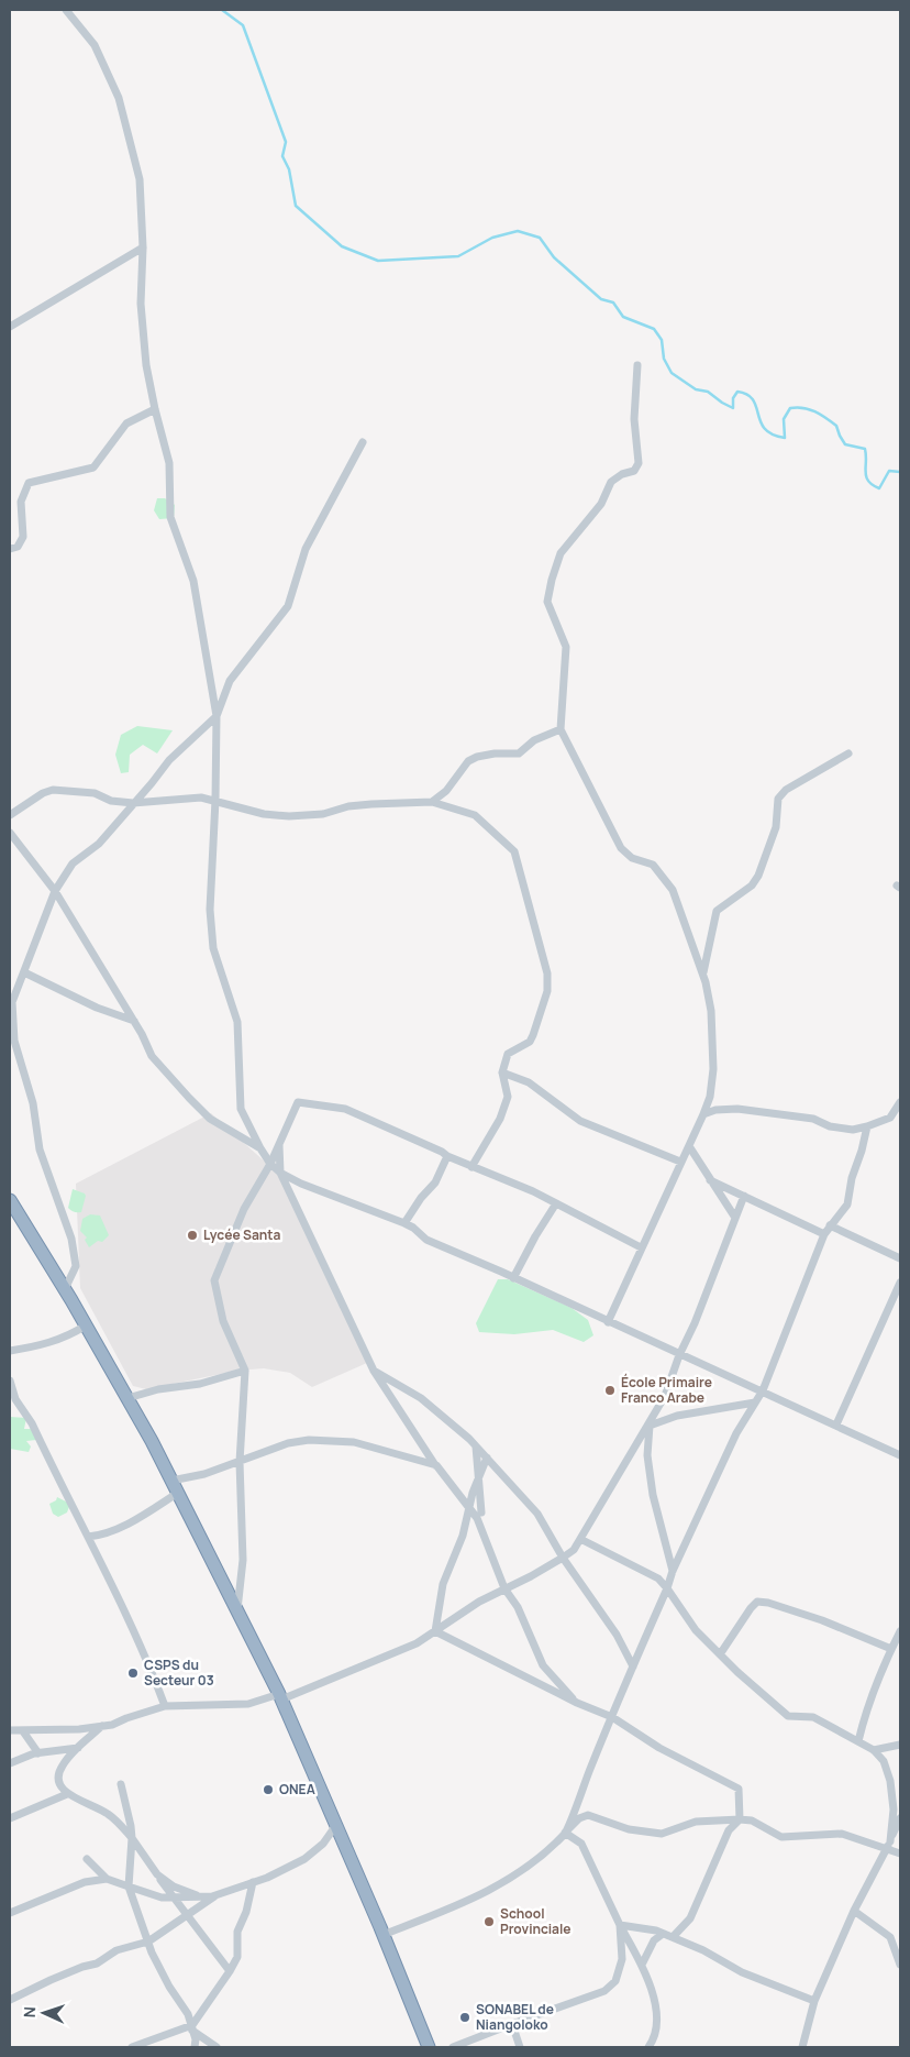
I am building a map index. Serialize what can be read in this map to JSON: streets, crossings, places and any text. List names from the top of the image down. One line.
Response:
{"places":["Lycée Santa","École Primaire Franco Arabe","CSPS du Secteur 03","ONEA","School Provinciale","SONABEL de Niangoloko"],"north":"left"}
